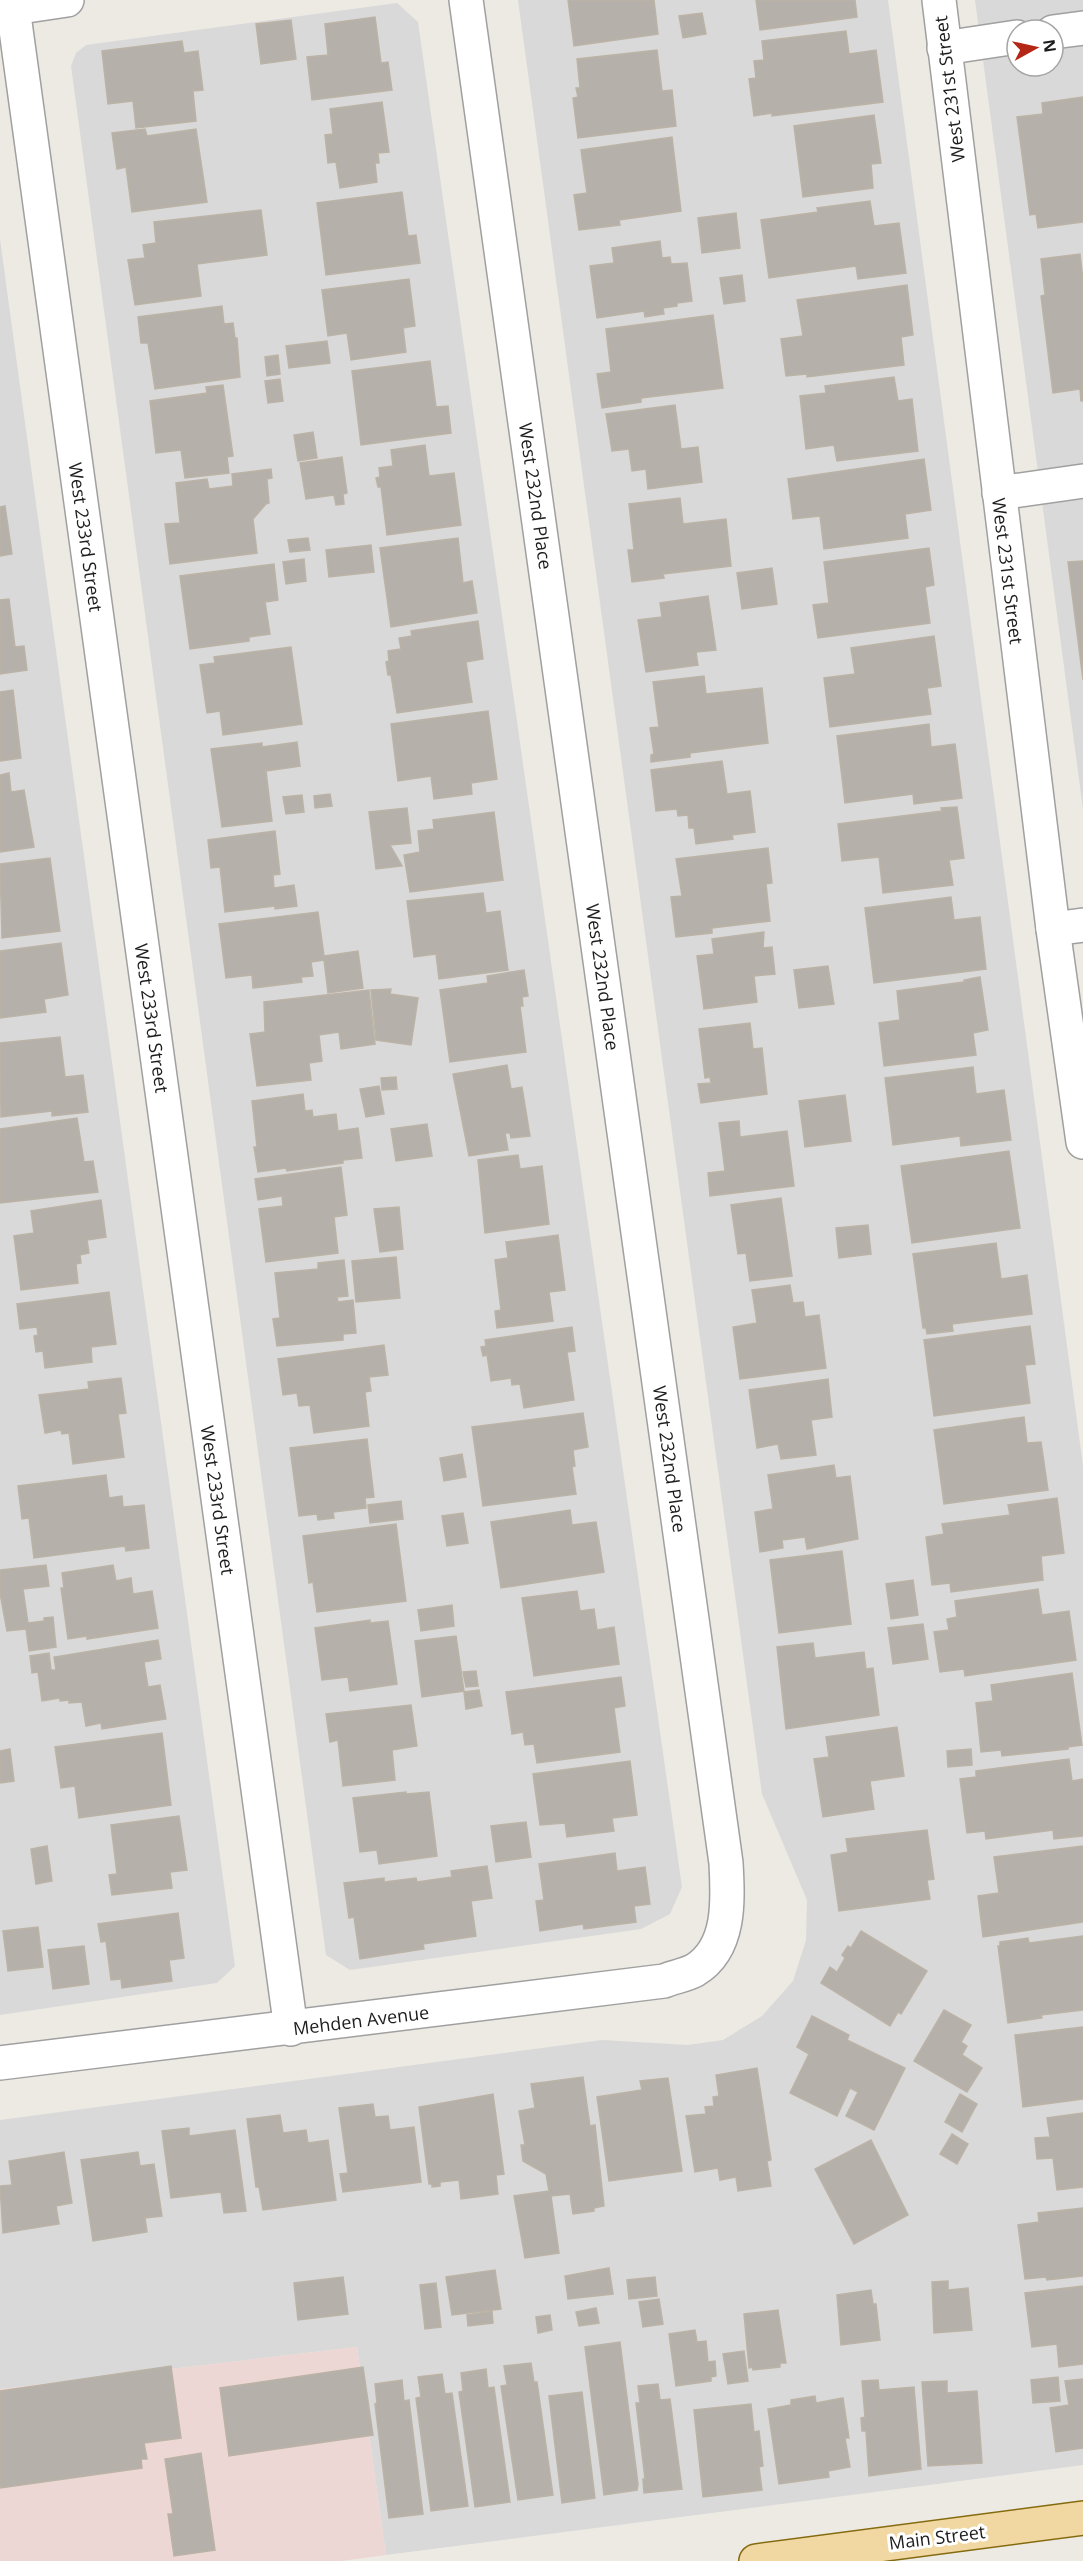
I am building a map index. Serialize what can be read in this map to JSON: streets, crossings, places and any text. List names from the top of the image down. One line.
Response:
{"streets":{"main road":["Main Street"],"street":["West 231st Street","West 232nd Place","West 233rd Street","Mehden Avenue"]},"crossings":[["West 232nd Place","Mehden Avenue"],["West 233rd Street","Mehden Avenue"]],"north":"right"}
